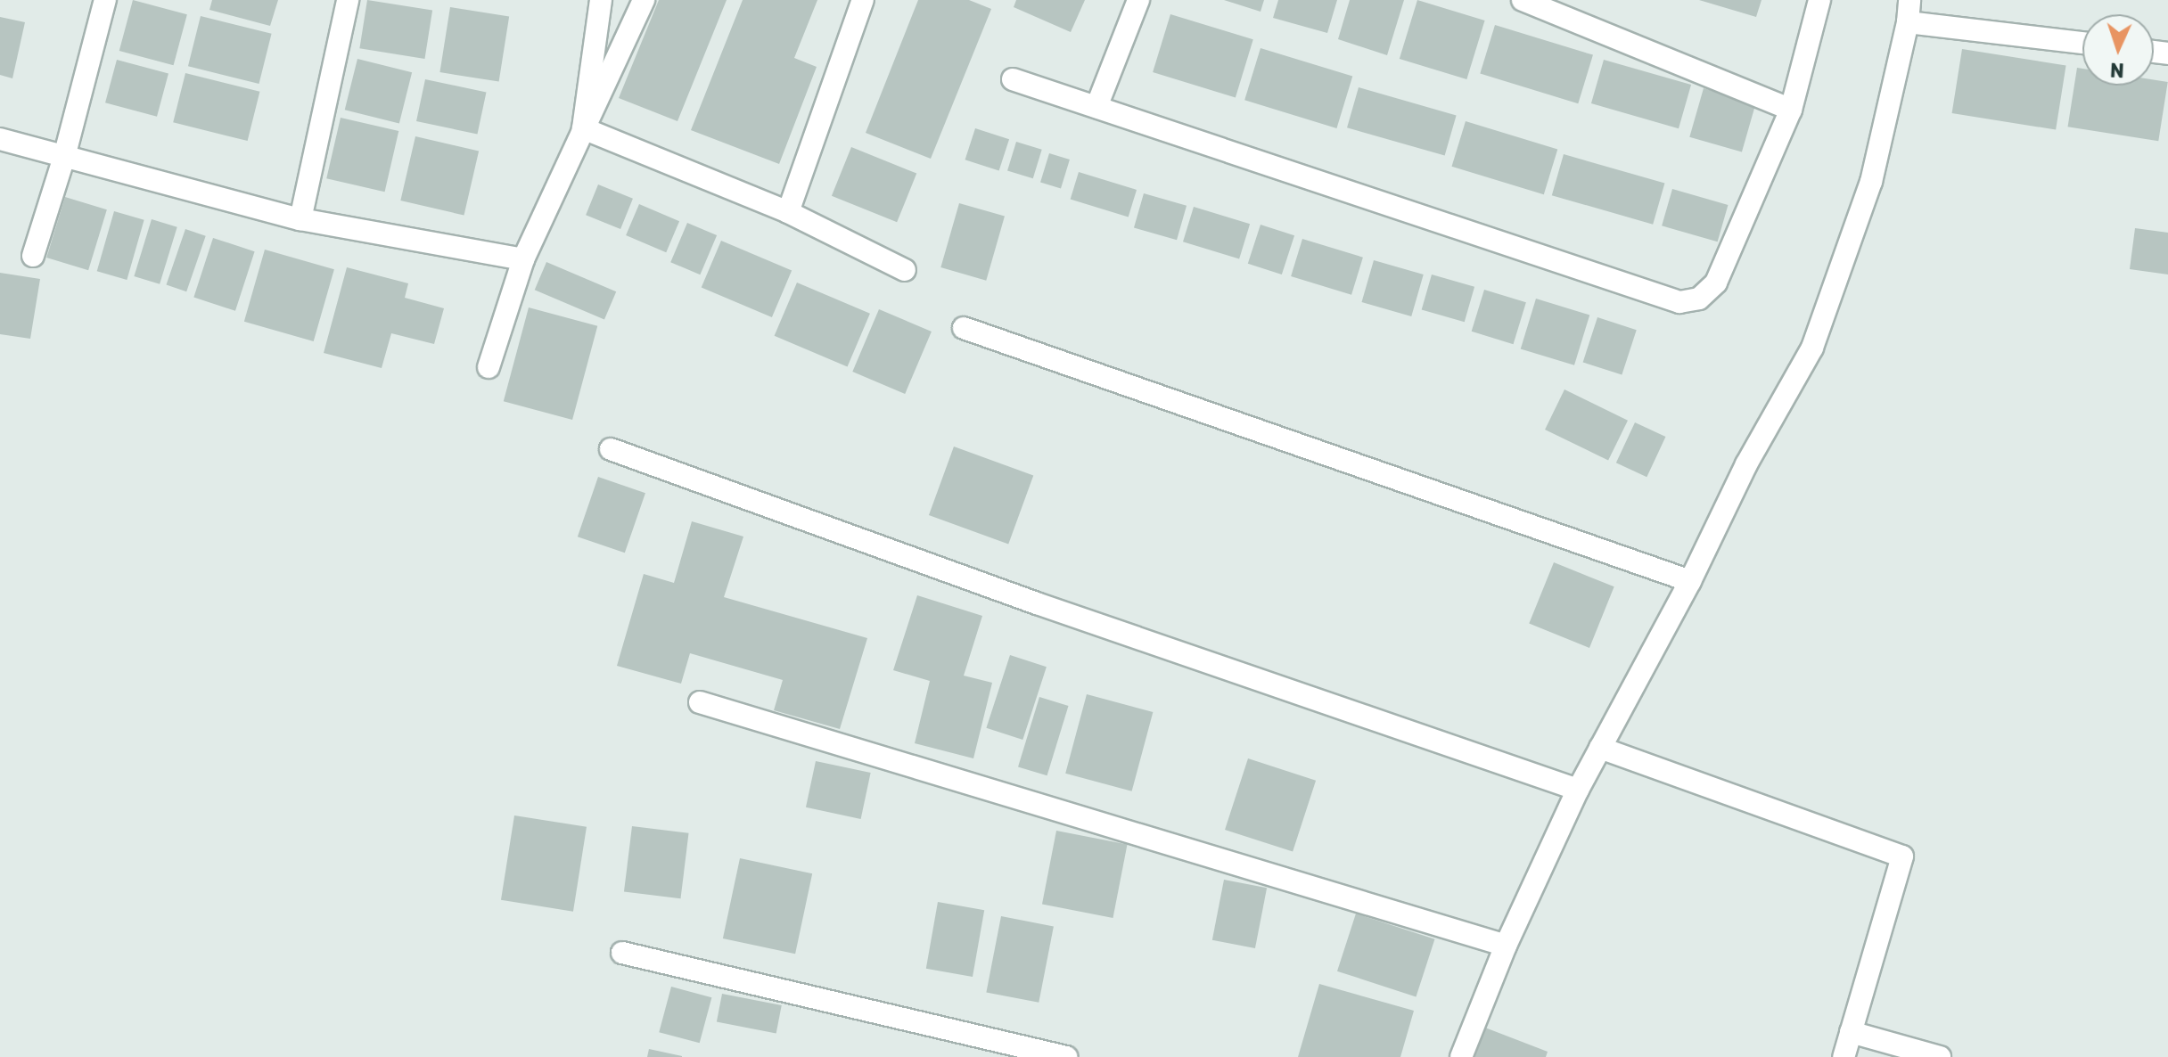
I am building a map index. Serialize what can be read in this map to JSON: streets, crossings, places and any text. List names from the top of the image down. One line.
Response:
{"north":"bottom"}
